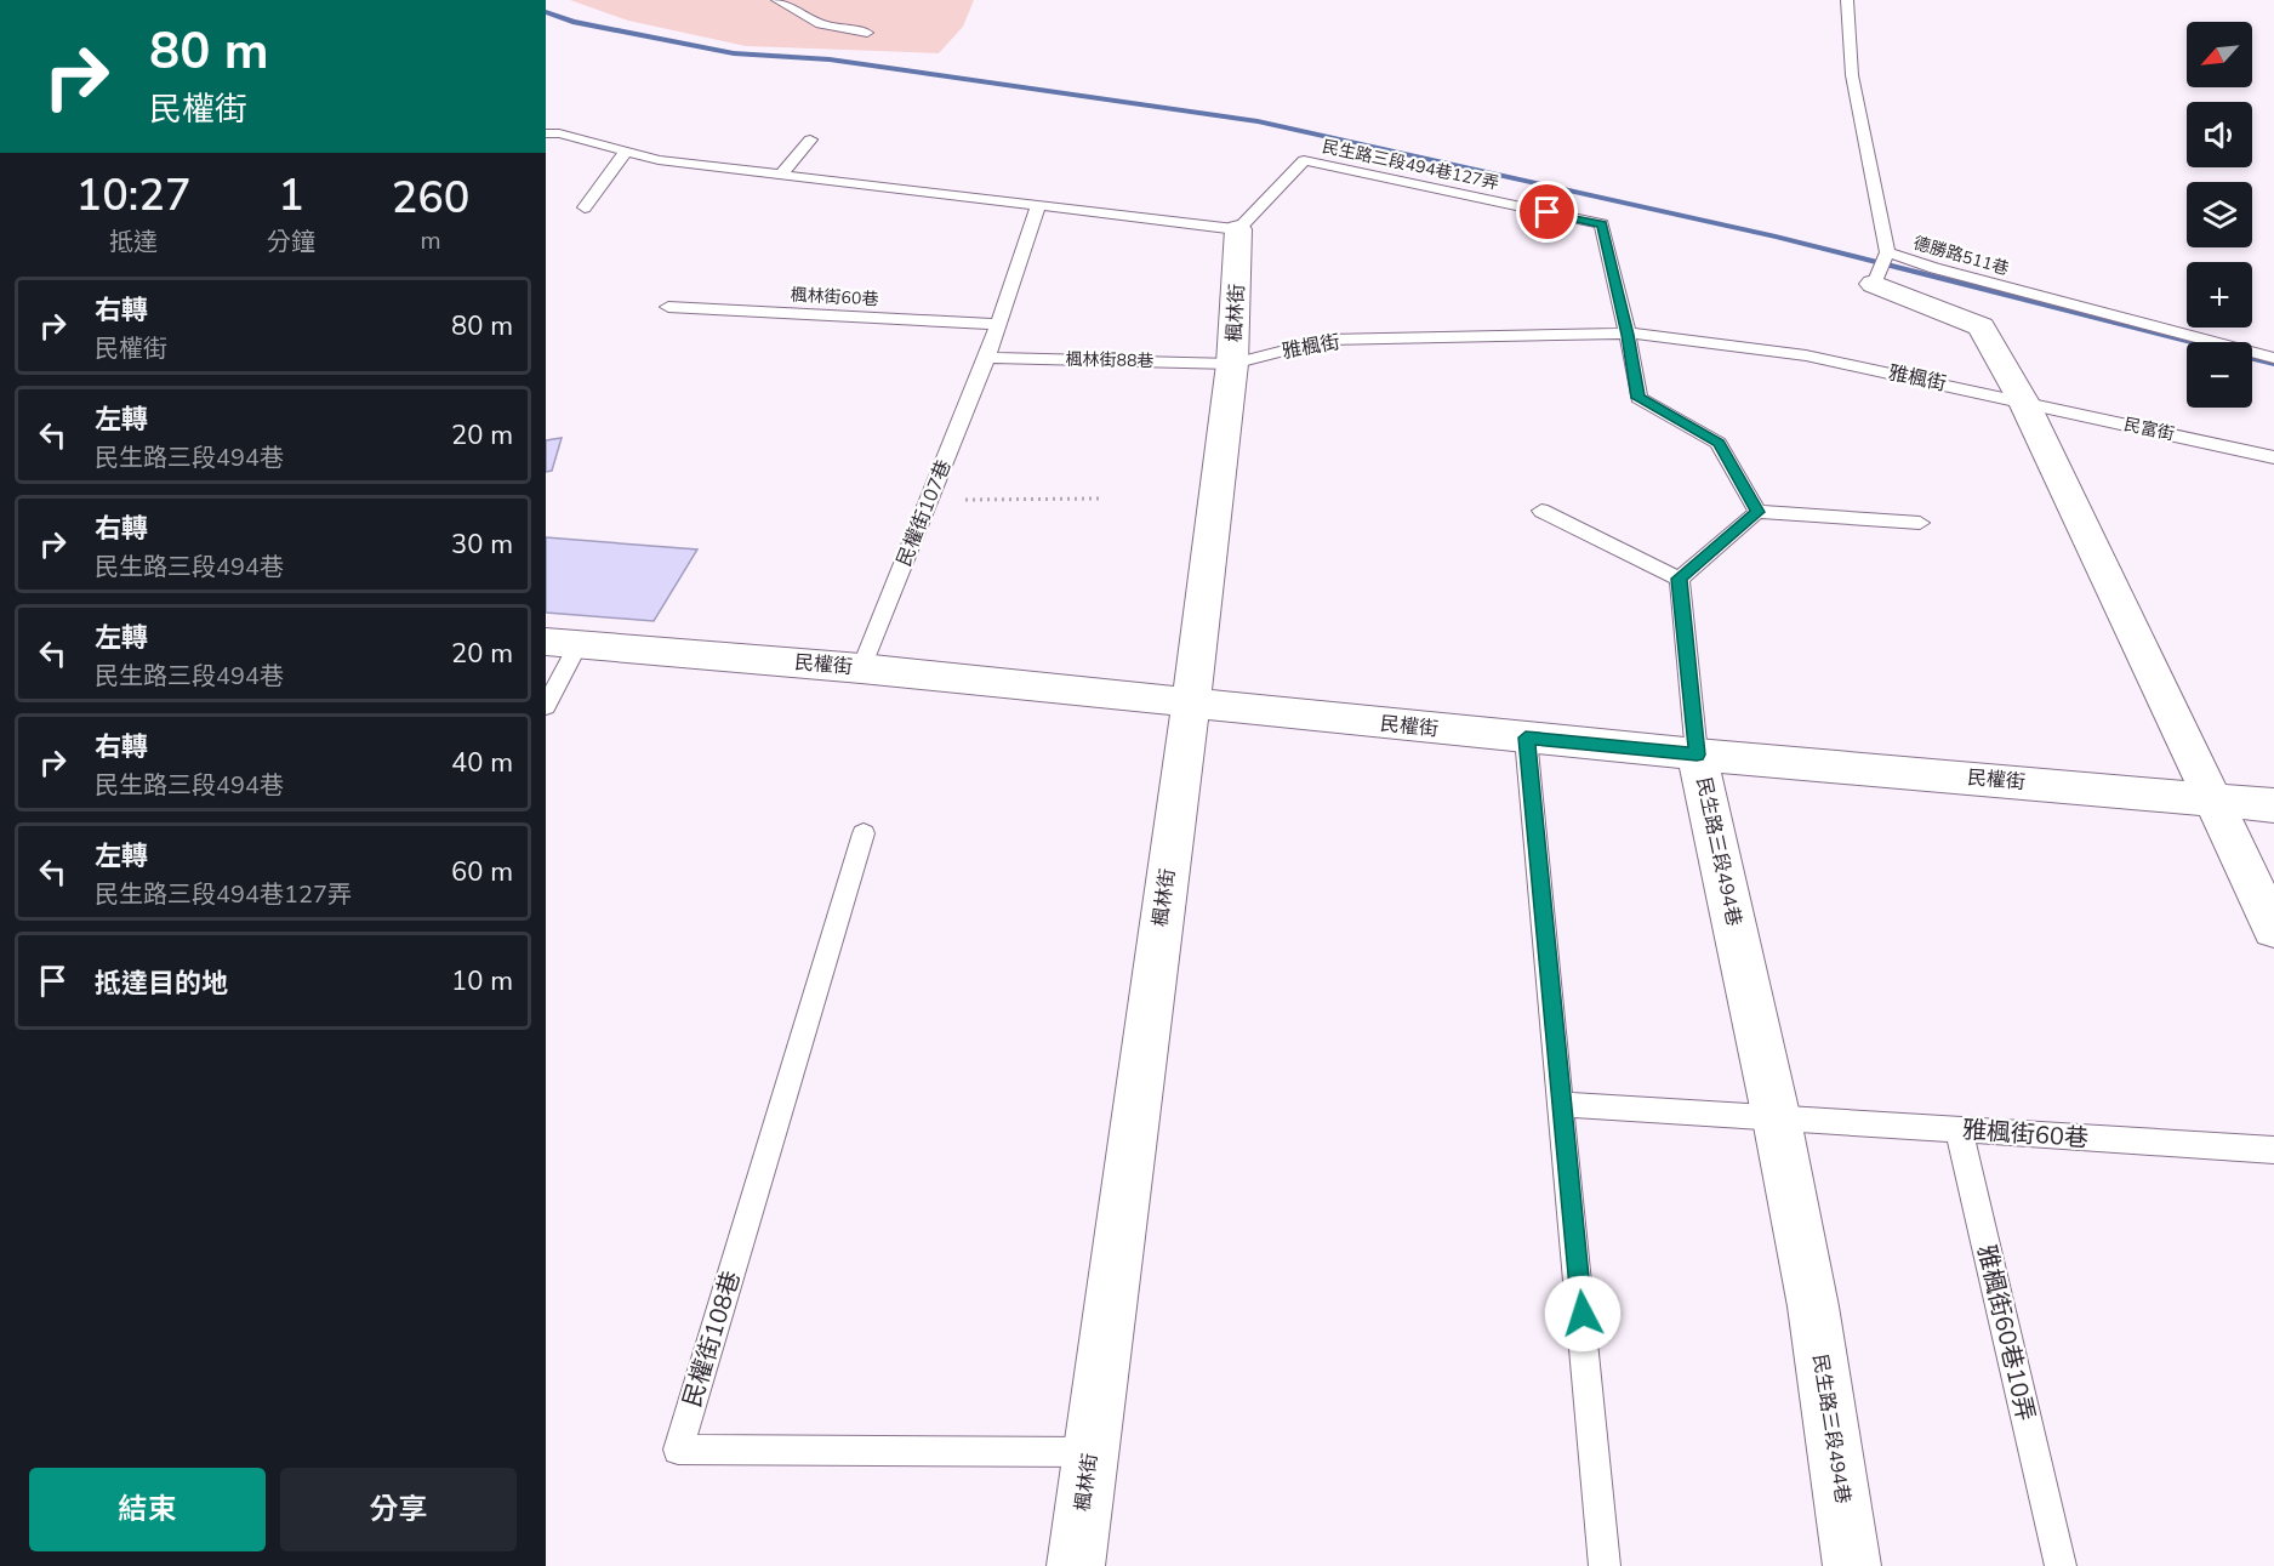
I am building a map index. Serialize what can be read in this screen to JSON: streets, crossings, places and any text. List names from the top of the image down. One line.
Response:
{"streets":{"street":["楓林街","民權街","民生路三段494巷"],"lane":["民生路三段494巷127弄","德勝路511巷","楓林街60巷","雅楓街","楓林街88巷","民富街","民權街107巷","雅楓街60巷","雅楓街60巷10弄","民權街108巷"]},"crossings":[["民生路三段494巷127弄","楓林街"],["民生路三段494巷127弄","雅楓街"],["楓林街","雅楓街"],["楓林街","楓林街88巷"],["楓林街","民權街"],["楓林街","民權街108巷"],["雅楓街","楓林街88巷"],["雅楓街","民富街"],["楓林街88巷","民權街107巷"],["民權街107巷","民權街"],["民權街","民生路三段494巷"],["民生路三段494巷","雅楓街60巷"],["雅楓街60巷","雅楓街60巷10弄"]],"north":"bottom left","page":{"turn":["80 m","民權街"],"map_buttons":["+","−"],"eta":["10:27","抵達","1","分鐘","260","m"],"list":[{"name":"右轉","note":"民權街","value":"80 m"},{"name":"左轉","note":"民生路三段494巷","value":"20 m"},{"name":"右轉","note":"民生路三段494巷","value":"30 m"},{"name":"左轉","note":"民生路三段494巷","value":"20 m"},{"name":"右轉","note":"民生路三段494巷","value":"40 m"},{"name":"左轉","note":"民生路三段494巷127弄","value":"60 m"},{"name":"抵達目的地","value":"10 m"}],"buttons":["結束","分享"]}}
